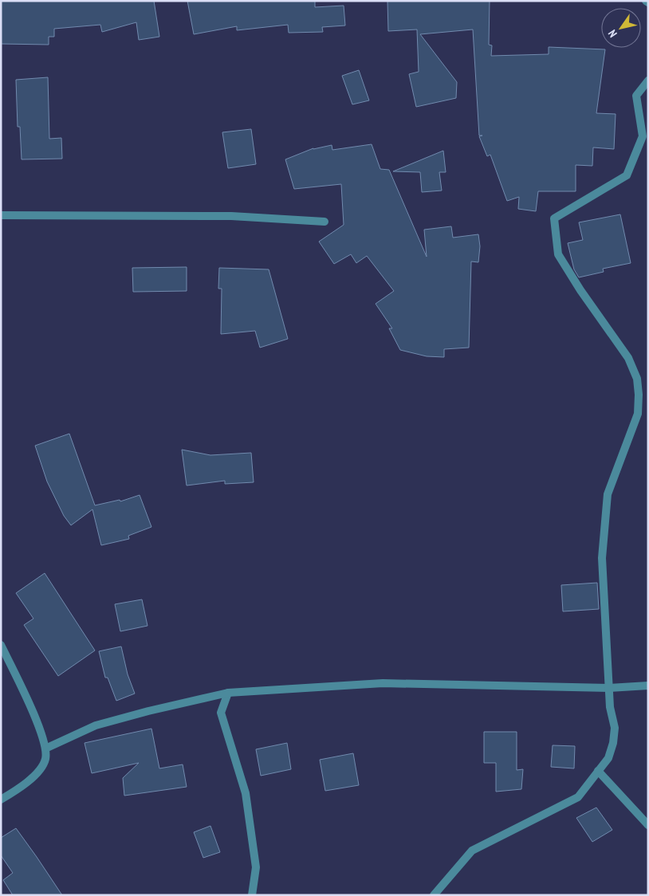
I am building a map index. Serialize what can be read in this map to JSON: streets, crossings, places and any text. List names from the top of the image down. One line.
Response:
{"north":"bottom left"}
